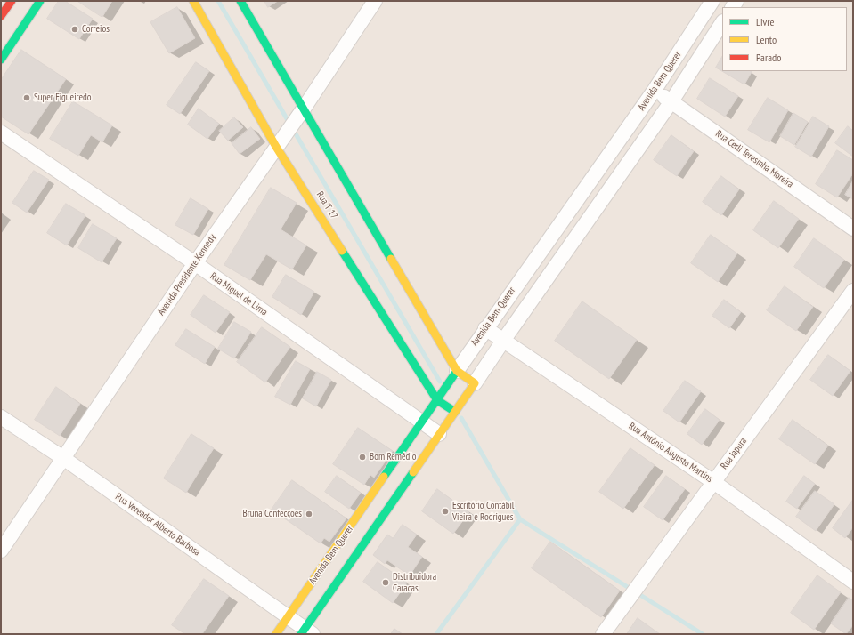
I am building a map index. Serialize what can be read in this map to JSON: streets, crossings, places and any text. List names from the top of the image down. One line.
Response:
{"streets":{"street":["Avenida Bem Querer","Rua Cerli Teresinha Moreira","Rua T 17","Avenida Presidente Kennedy","Rua Miguel de Lima","Rua Antônio Augusto Martins","Rua Japura","Rua Vereador Alberto Barbosa"]},"crossings":[["Avenida Bem Querer","Rua Cerli Teresinha Moreira"],["Avenida Bem Querer","Rua T 17"],["Avenida Bem Querer","Rua Miguel de Lima"],["Avenida Bem Querer","Rua Antônio Augusto Martins"],["Avenida Bem Querer","Rua Vereador Alberto Barbosa"],["Rua T 17","Avenida Presidente Kennedy"],["Avenida Presidente Kennedy","Rua Miguel de Lima"],["Avenida Presidente Kennedy","Rua Vereador Alberto Barbosa"],["Rua Antônio Augusto Martins","Rua Japura"]],"places":["Correios","Super Figueiredo","Bom Remédio","Escritório Contábil Vieira e Rodrigues","Bruna Confecções","Distribuidora Caracas"],"legend":["Livre","Lento","Parado"]}
